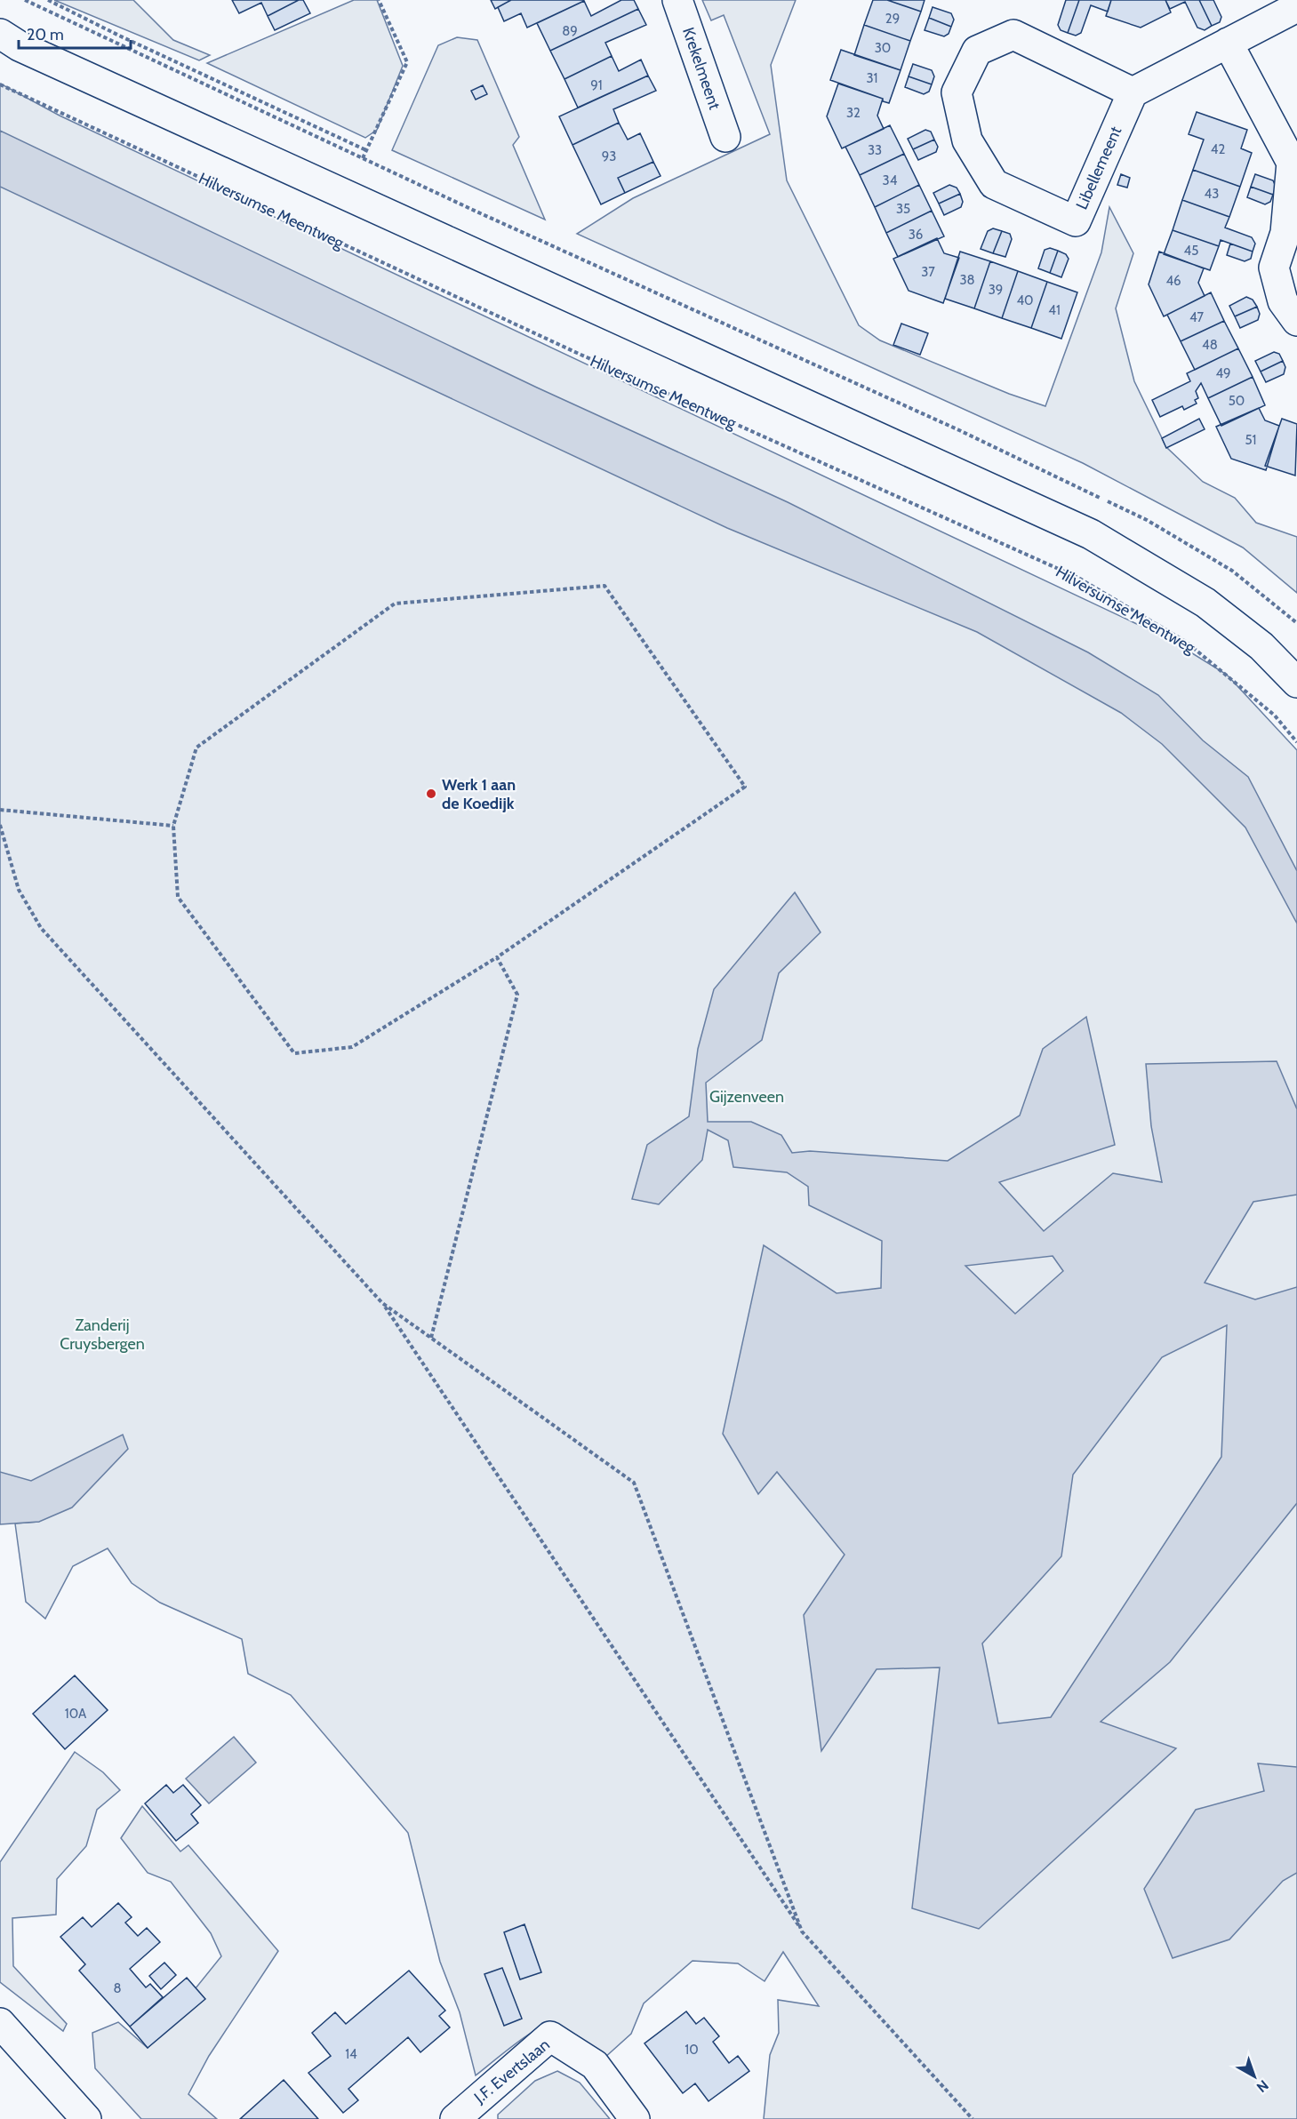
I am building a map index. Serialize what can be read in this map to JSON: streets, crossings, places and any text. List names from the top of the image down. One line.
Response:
{"streets":{"street":["Krekelmeent","Libellemeent","J.F. Evertslaan"],"path":["Hilversumse Meentweg"]},"parks":["Gijzenveen","Zanderij Cruysbergen"],"places":["Werk 1 aan de Koedijk"],"house_numbers":["29","89","30","31","91","32","42","33","93","34","43","35","36","45","37","38","46","39","40","41","47","48","49","50","51","10A","8","10","14"],"scale_bar":"20 m","north":"bottom right"}
